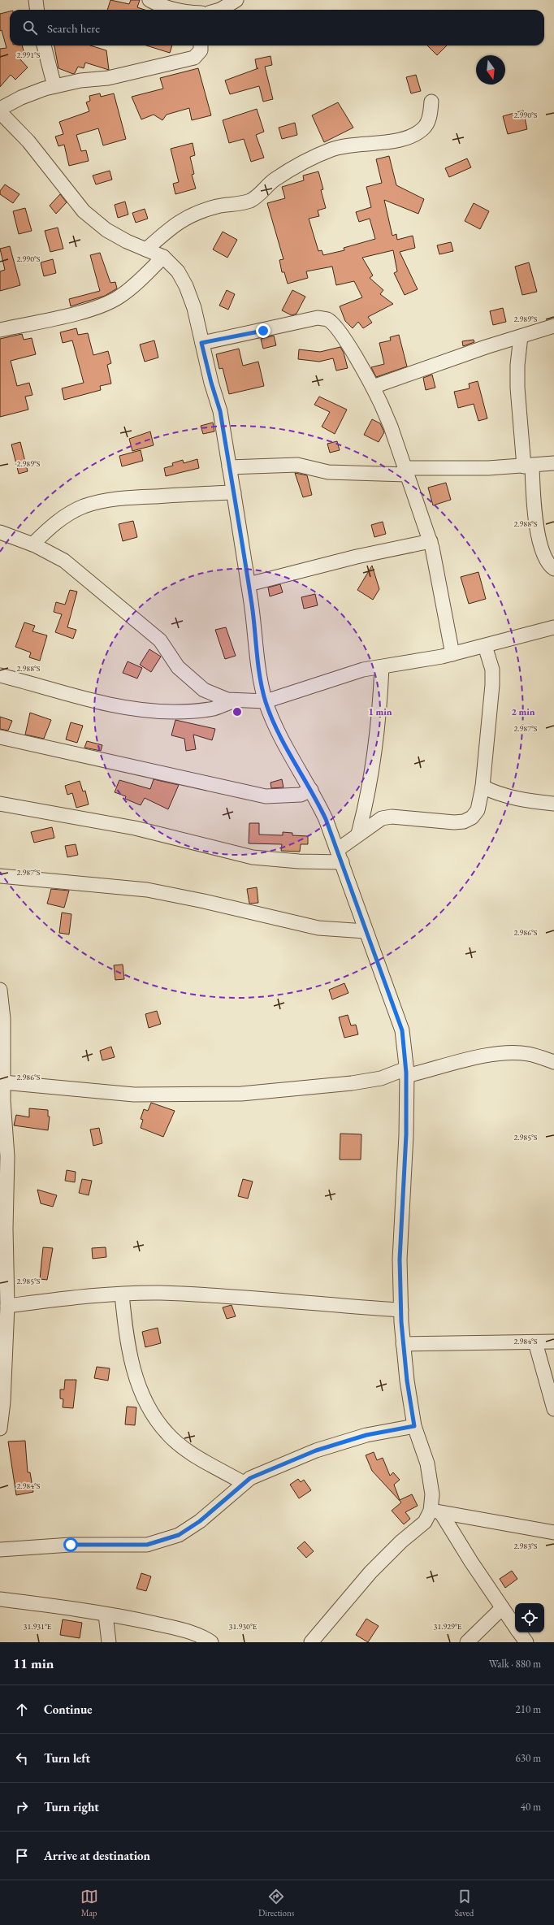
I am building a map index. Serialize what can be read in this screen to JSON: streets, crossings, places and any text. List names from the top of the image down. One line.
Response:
{"north":"bottom","page":{"search":"Search here","heading":["11 min","Walk · 880 m"],"list":[["Continue","210 m"],["Turn left","630 m"],["Turn right","40 m"],"Arrive at destination"],"nav":["Map","Directions","Saved"]},"coordinates":["2.991°S","2.990°S","2.989°S","2.988°S","2.987°S","2.986°S","2.985°S","2.984°S","2.983°S","31.931°E","31.930°E","31.929°E"],"rings":["1 min","2 min"]}
